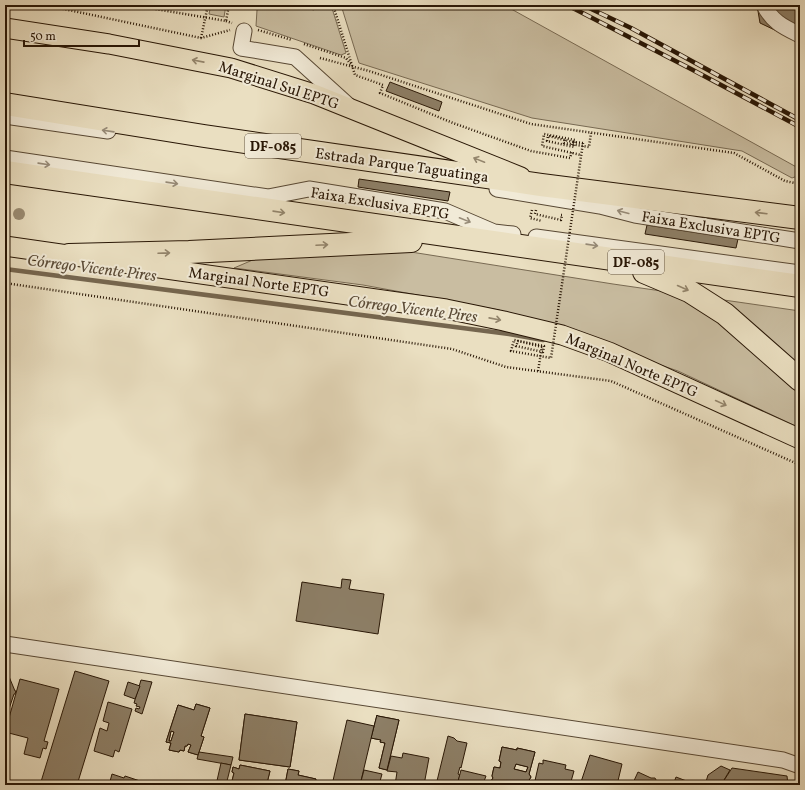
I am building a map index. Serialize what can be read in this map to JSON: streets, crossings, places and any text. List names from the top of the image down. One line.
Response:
{"streets":{"highway":["DF-085","Estrada Parque Taguatinga"],"main road":["Marginal Sul EPTG","Marginal Norte EPTG"],"street":["Faixa Exclusiva EPTG"]},"crossings":[["Marginal Sul EPTG","Estrada Parque Taguatinga"]],"one_way":["Marginal Sul EPTG","Marginal Norte EPTG"],"water":["Córrego Vicente Pires"],"scale_bar":"50 m"}
